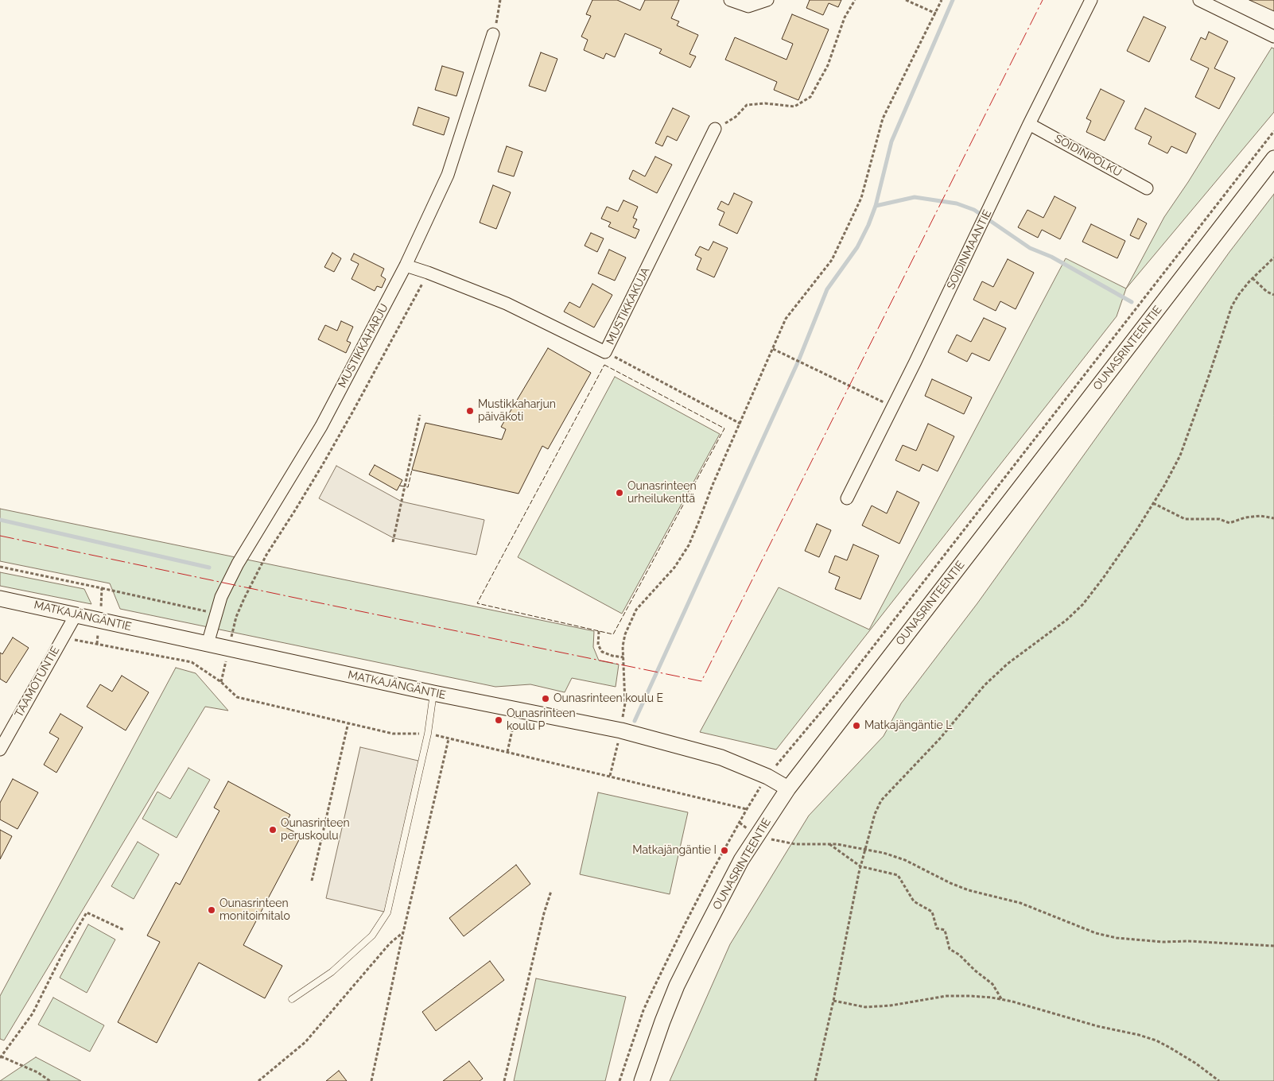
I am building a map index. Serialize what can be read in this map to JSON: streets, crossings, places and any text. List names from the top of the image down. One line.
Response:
{"streets":{"street":["SOIDINPOLKU","SOIDINMAANTIE","MUSTIKKAKUJA","MUSTIKKAHARJU","OUNASRINTEENTIE","MATKAJÄNGÄNTIE","TAAMOTUNTIE"]},"crossings":[["SOIDINPOLKU","SOIDINMAANTIE"],["MUSTIKKAKUJA","MUSTIKKAHARJU"],["MUSTIKKAHARJU","MATKAJÄNGÄNTIE"],["OUNASRINTEENTIE","MATKAJÄNGÄNTIE"],["MATKAJÄNGÄNTIE","TAAMOTUNTIE"]],"places":["Mustikkaharjun päiväkoti","Ounasrinteen urheilukenttä","Ounasrinteen koulu E","Ounasrinteen koulu P","Matkajängäntie L","Ounasrinteen peruskoulu","Matkajängäntie I","Ounasrinteen monitoimitalo"]}
